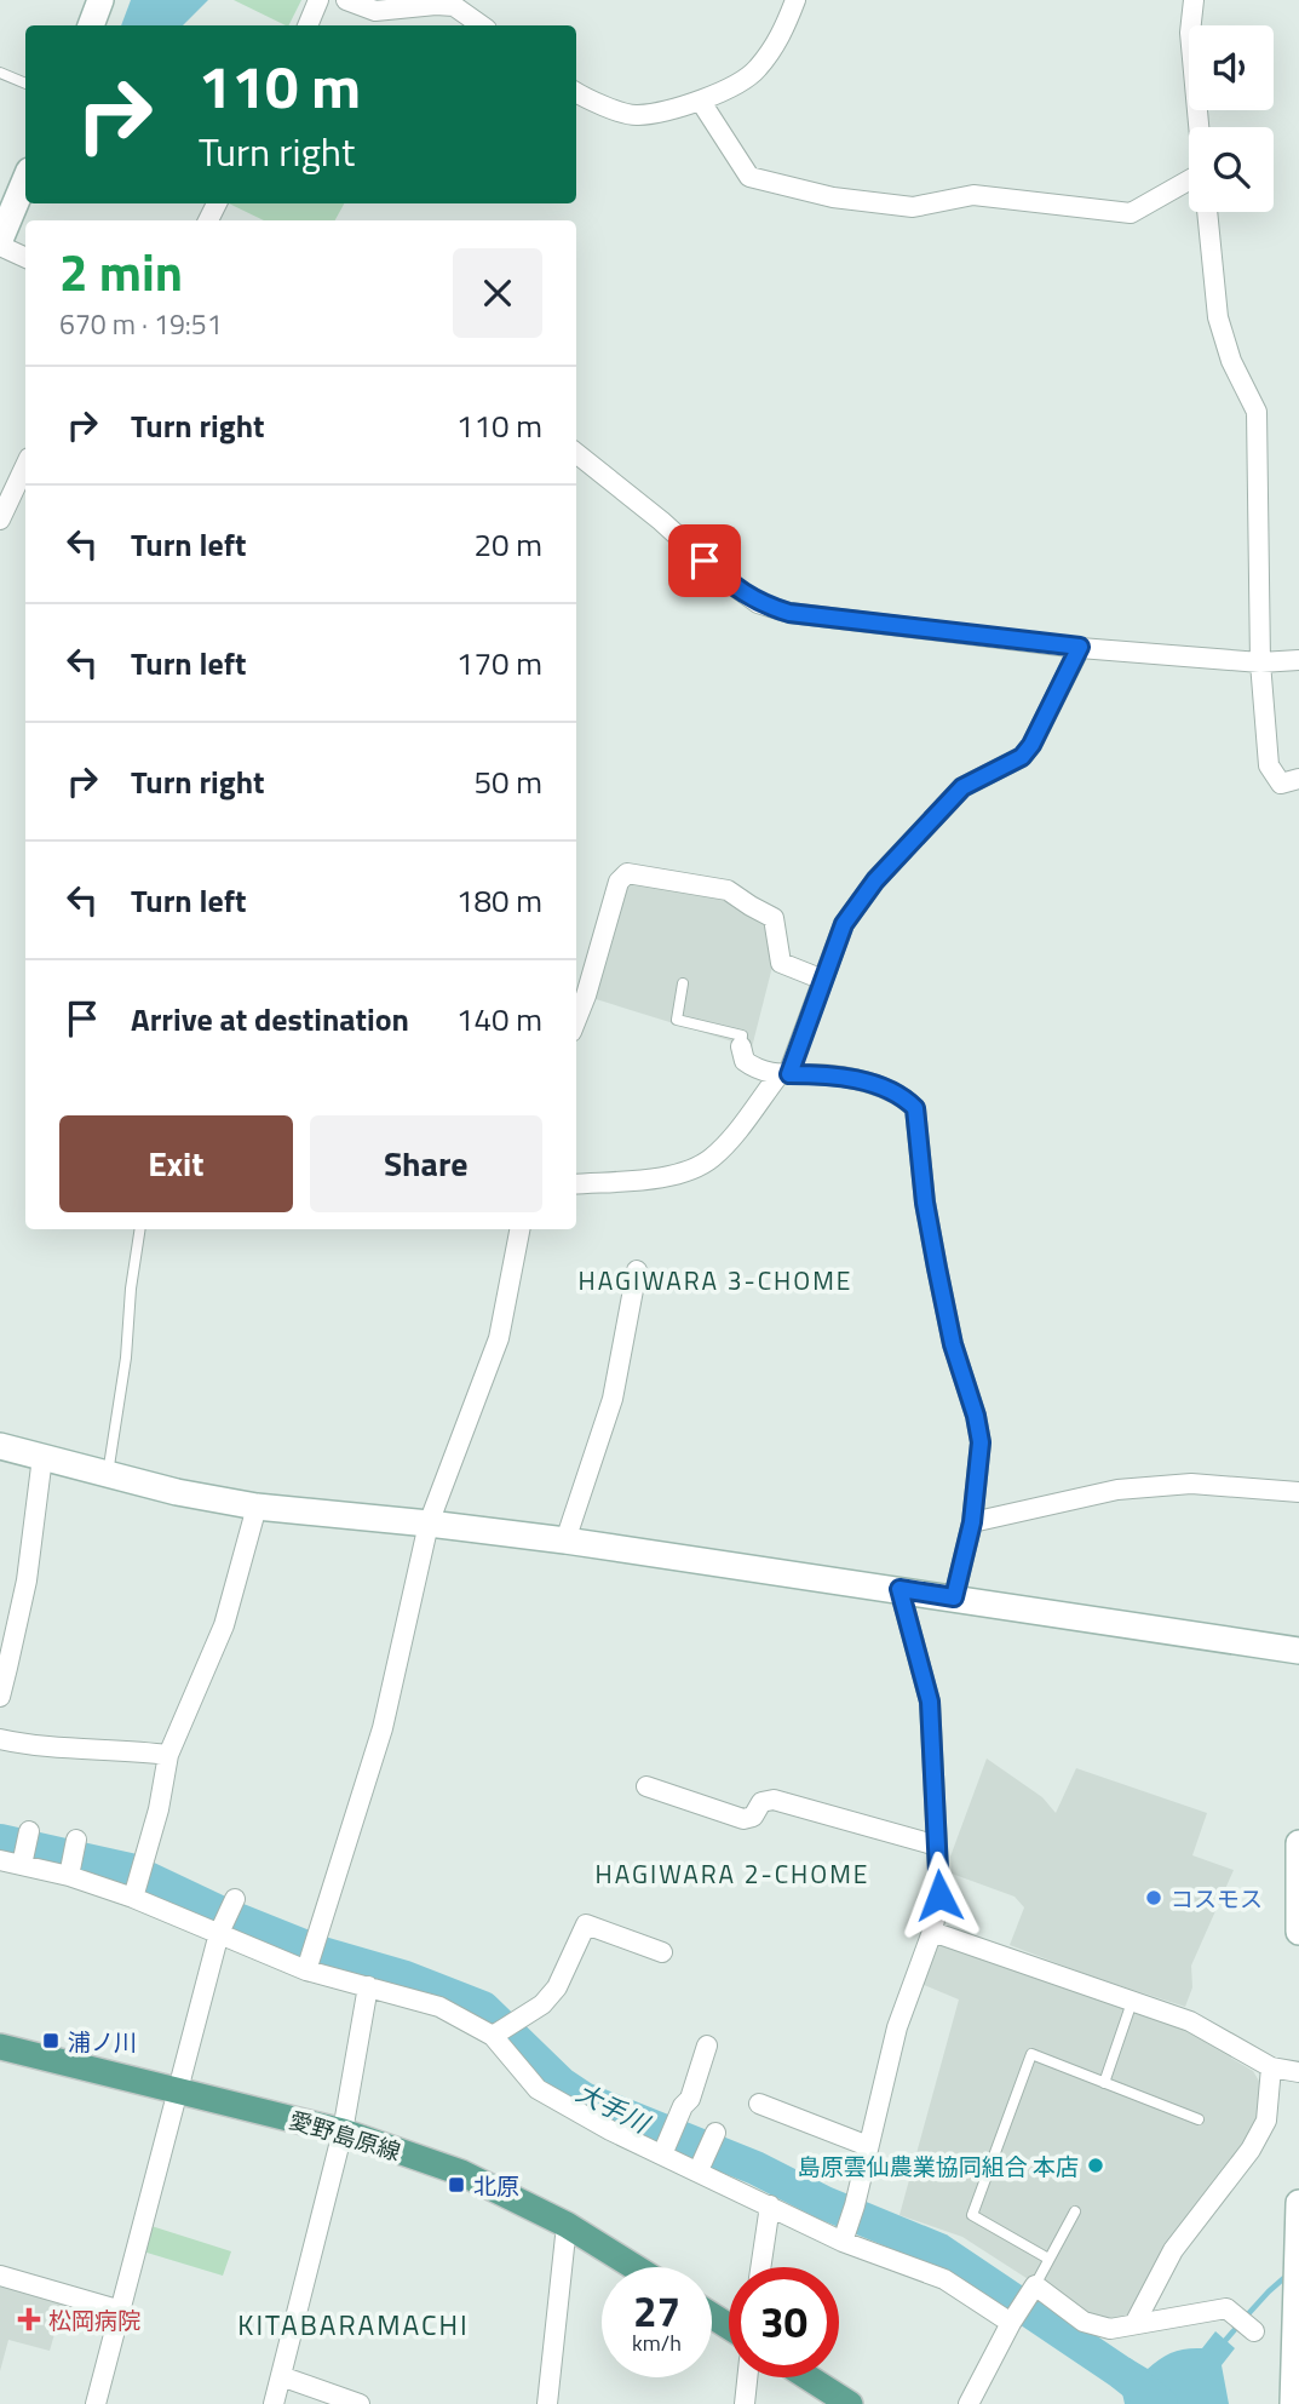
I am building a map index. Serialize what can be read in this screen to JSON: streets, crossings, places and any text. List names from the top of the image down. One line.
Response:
{"streets":{"main road":["愛野島原線"]},"districts":["HAGIWARA 3-CHOME","HAGIWARA 2-CHOME","KITABARAMACHI"],"water":["大手川"],"places":{"other":["コスモス","島原雲仙農業協同組合 本店"],"transit":["浦ノ川","北原"],"health":["松岡病院"]},"page":{"turn":["110 m","Turn right"],"heading":["2 min","670 m · 19:51"],"list":[{"name":"Turn right","value":"110 m"},{"name":"Turn left","value":"20 m"},{"name":"Turn left","value":"170 m"},{"name":"Turn right","value":"50 m"},{"name":"Turn left","value":"180 m"},{"name":"Arrive at destination","value":"140 m"}],"buttons":["Exit","Share"],"speed":"27 km/h","limit":"30"}}
